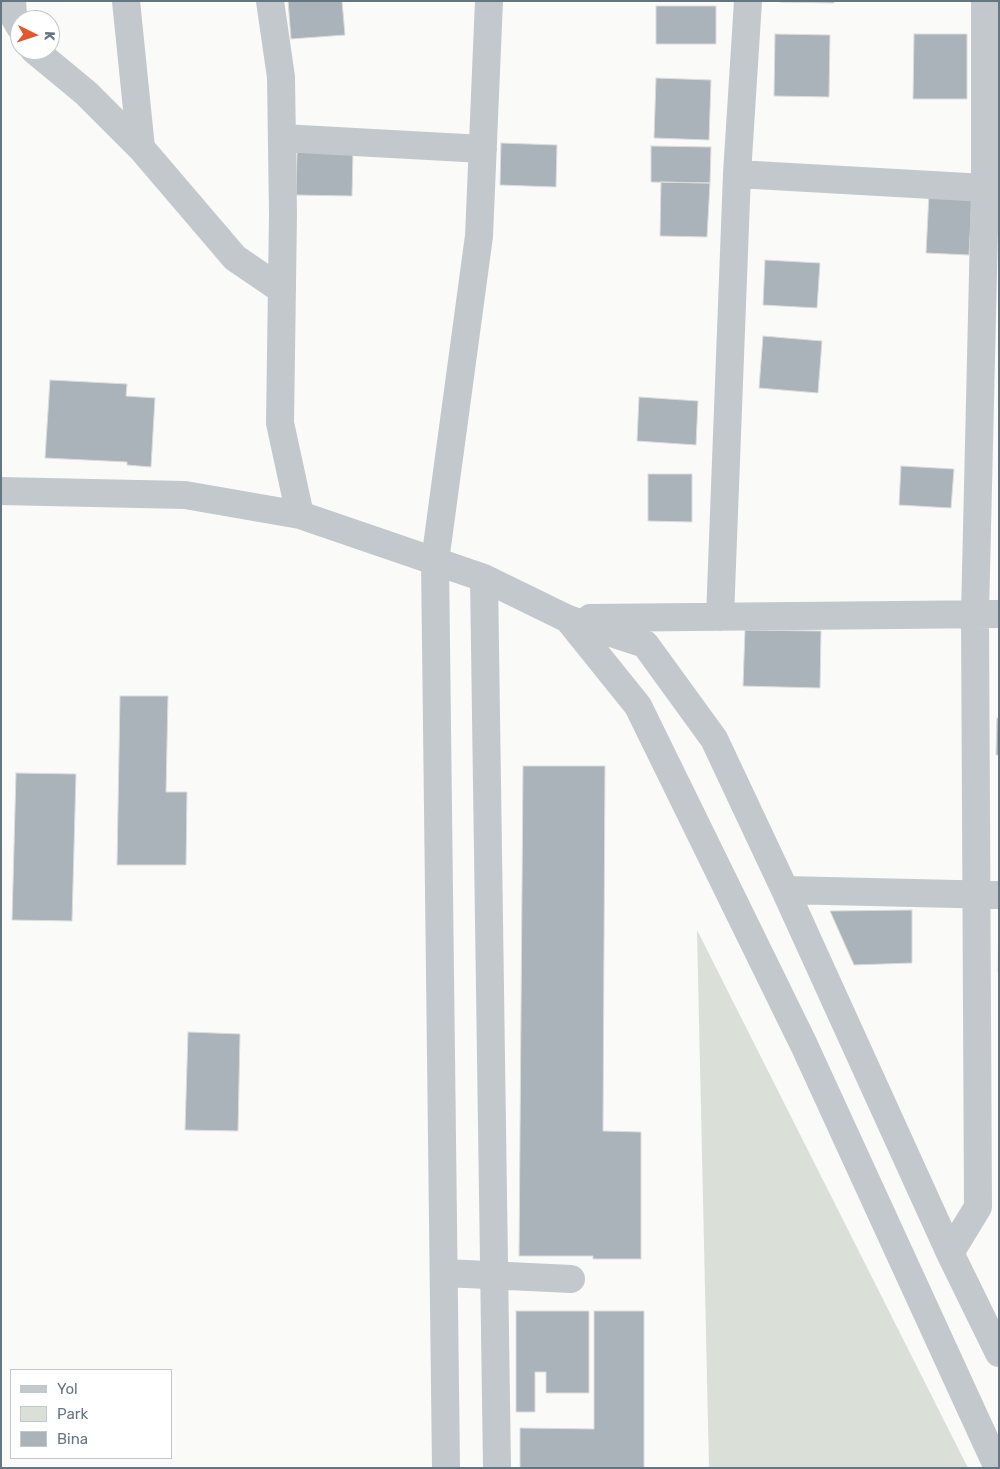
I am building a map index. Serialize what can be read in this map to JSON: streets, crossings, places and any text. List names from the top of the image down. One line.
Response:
{"legend":["Yol","Park","Bina"],"north":"right"}
